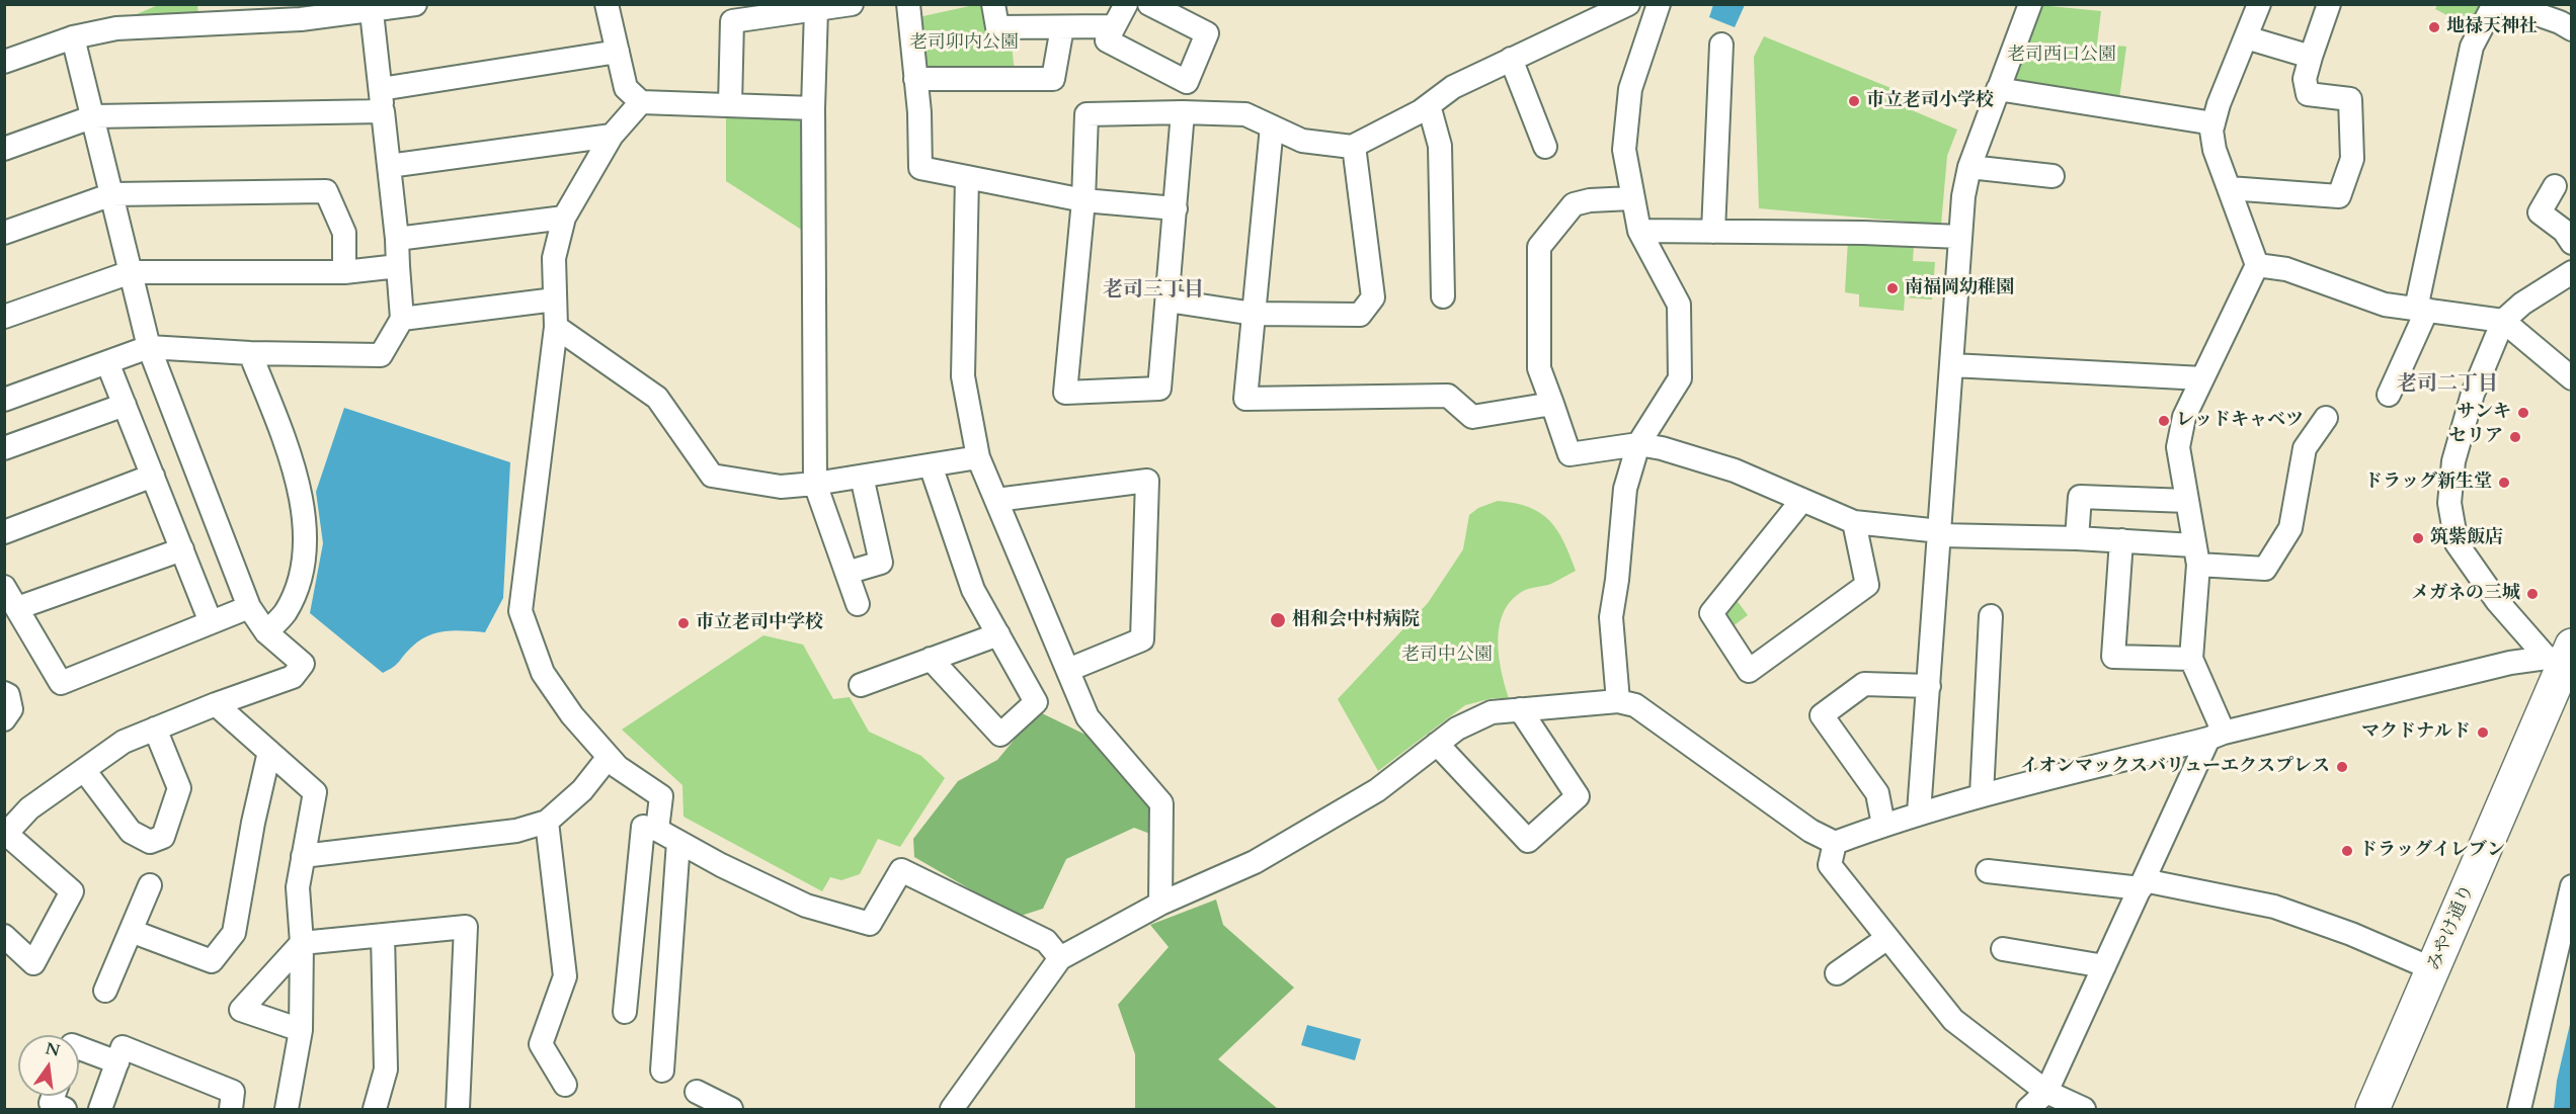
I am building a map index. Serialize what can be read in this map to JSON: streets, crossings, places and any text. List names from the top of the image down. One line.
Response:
{"streets":{"highway":["みやけ通り"]},"districts":["老司三丁目","老司二丁目"],"parks":["老司卯内公園","老司西口公園","老司中公園"],"places":["地禄天神社","市立老司小学校","南福岡幼稚園","サンキ","レッドキャベツ","セリア","ドラッグ新生堂","筑紫飯店","メガネの三城","相和会中村病院","市立老司中学校","マクドナルド","イオンマックスバリューエクスプレス","ドラッグイレブン"],"north":"top"}
